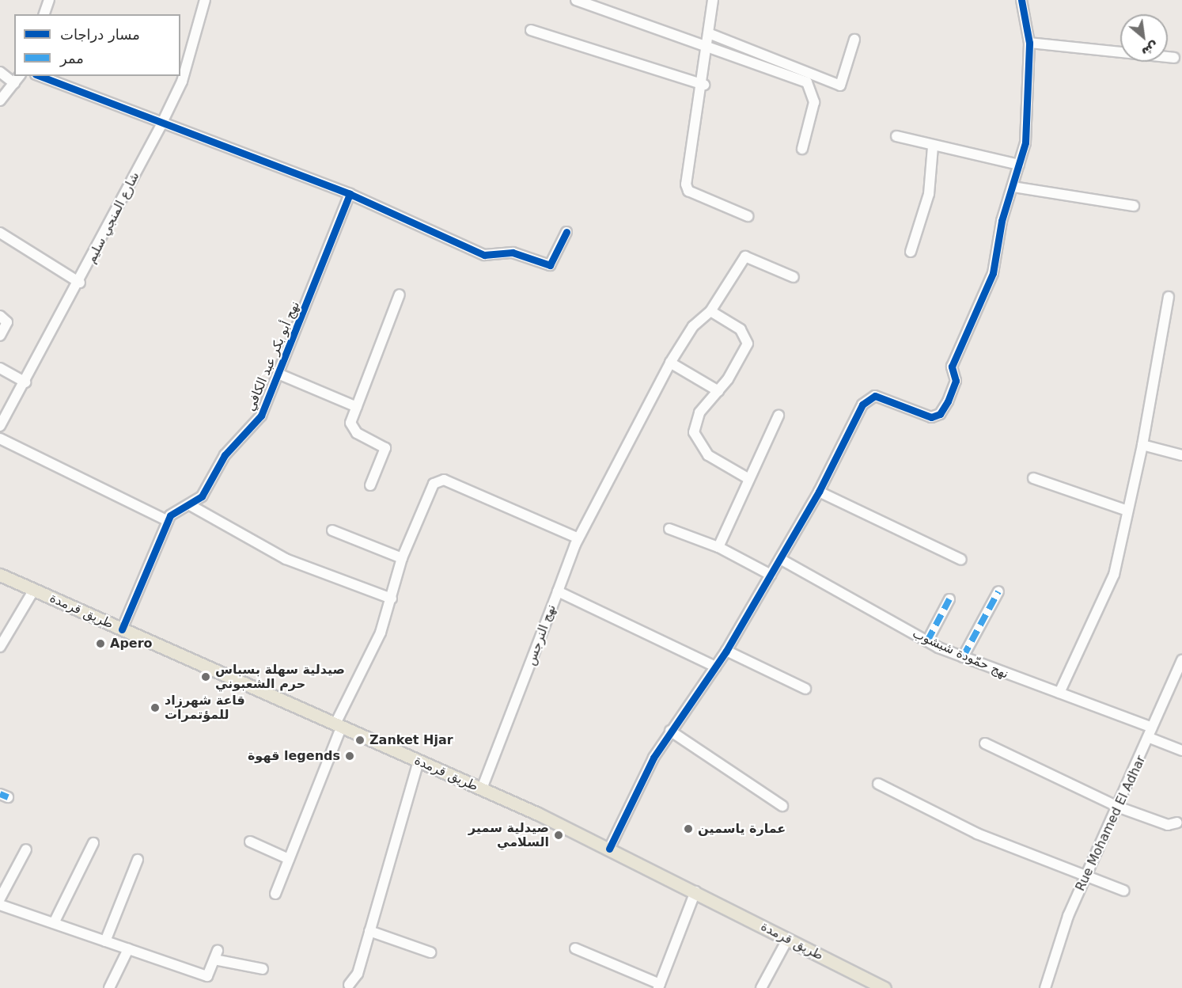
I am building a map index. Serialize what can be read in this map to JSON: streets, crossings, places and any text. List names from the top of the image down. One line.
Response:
{"streets":{"main road":["طريق قرمدة"],"street":["شارع المنجي سليم","نهج أبو بكر عبد الكافي","نهج النرجس","نهج حمّودة شبشوب","Rue Mohamed El Adhar"]},"crossings":[["نهج أبو بكر عبد الكافي","طريق قرمدة"],["طريق قرمدة","نهج النرجس"],["نهج حمّودة شبشوب","Rue Mohamed El Adhar"]],"places":["Apero","صيدلية سهلة بسباس حرم الشعبوني","قاعة شهرزاد للمؤتمرات","Zanket Hjar","قهوة legends","عمارة ياسمين","صيدلية سمير السلامي"],"legend":["مسار دراجات","ممر"],"north":"bottom right"}
